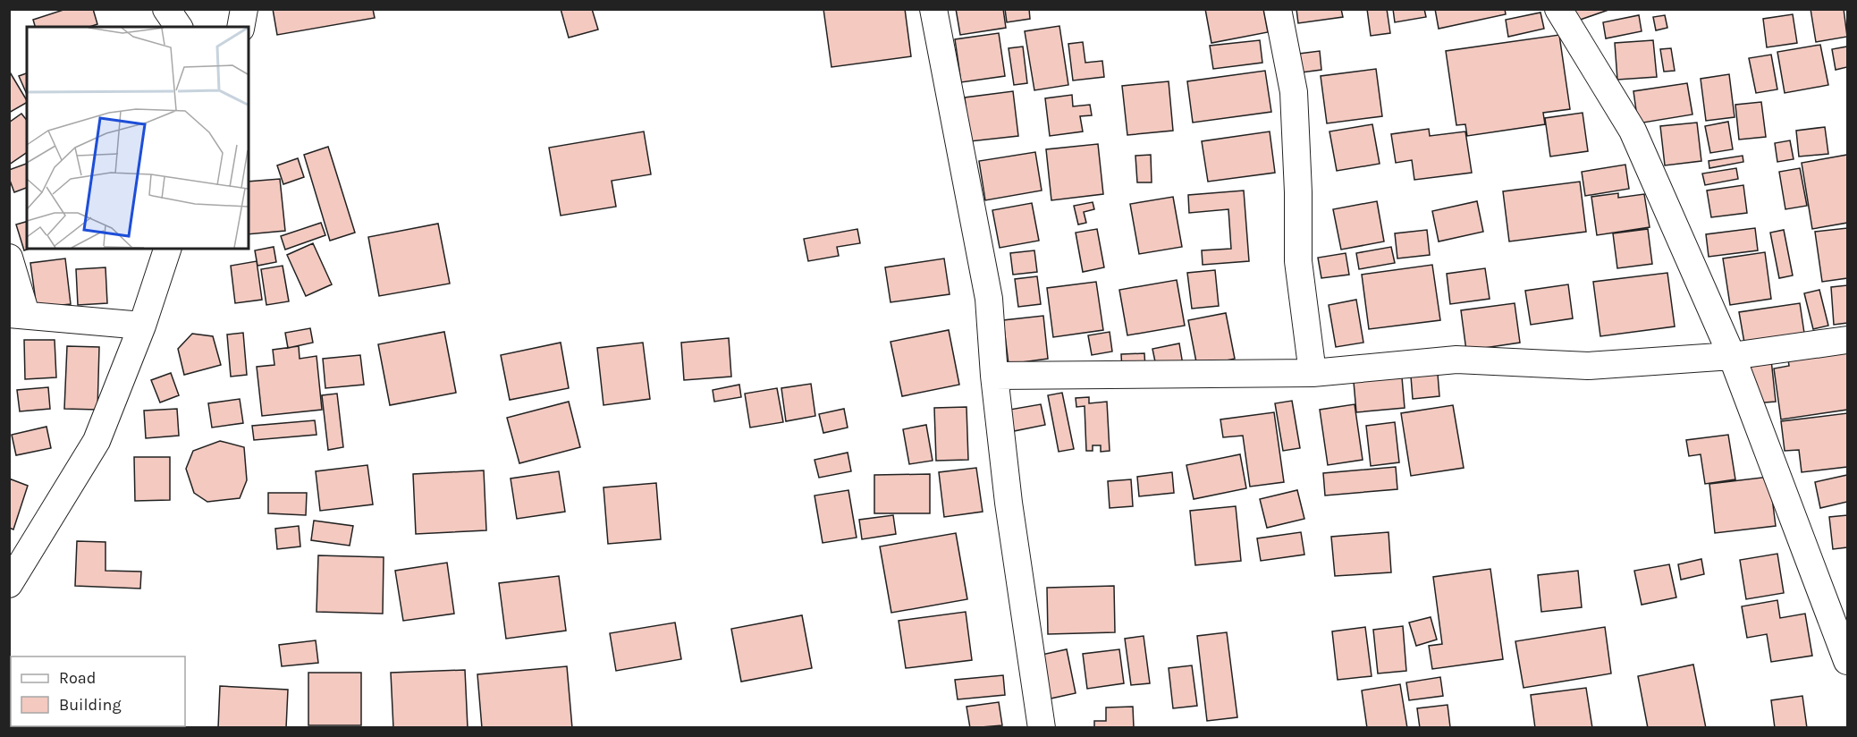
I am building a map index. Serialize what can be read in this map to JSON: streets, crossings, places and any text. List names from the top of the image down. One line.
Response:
{"legend":["Road","Building"]}
